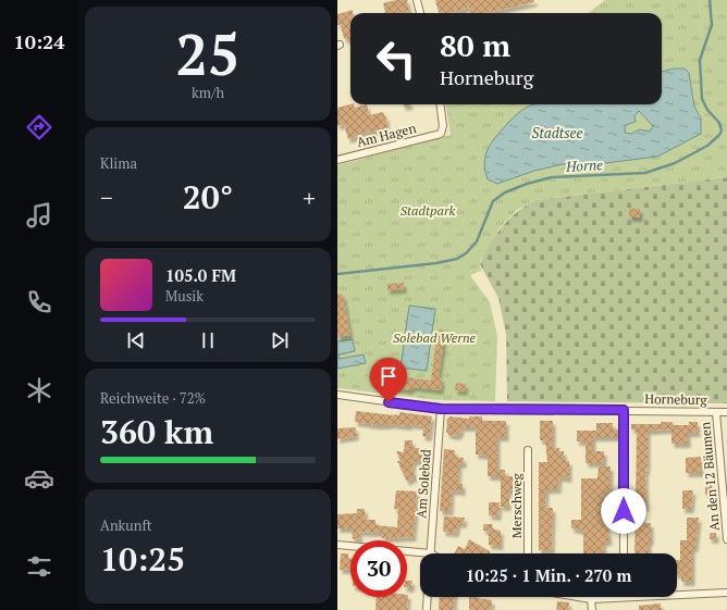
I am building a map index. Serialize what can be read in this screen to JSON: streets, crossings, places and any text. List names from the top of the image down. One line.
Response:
{"streets":{"street":["Am Hagen","Horneburg","An den 12 Bäumen","Am Solebad","Merschweg"]},"crossings":[["Horneburg","An den 12 Bäumen"],["Horneburg","Am Solebad"]],"water":["Stadtsee","Horne"],"parks":["Stadtpark","Solebad Werne"],"page":{"tabs":"10:24","tile":[["25","km/h"],"Klima",["Reichweite · 72%","360 km"],["Ankunft","10:25"]],"turn":["80 m","Horneburg"],"heat":["−","20°","+"],"song":["105.0 FM","Musik"],"limit":"30","trip":"10:25 · 1 Min. · 270 m"}}
